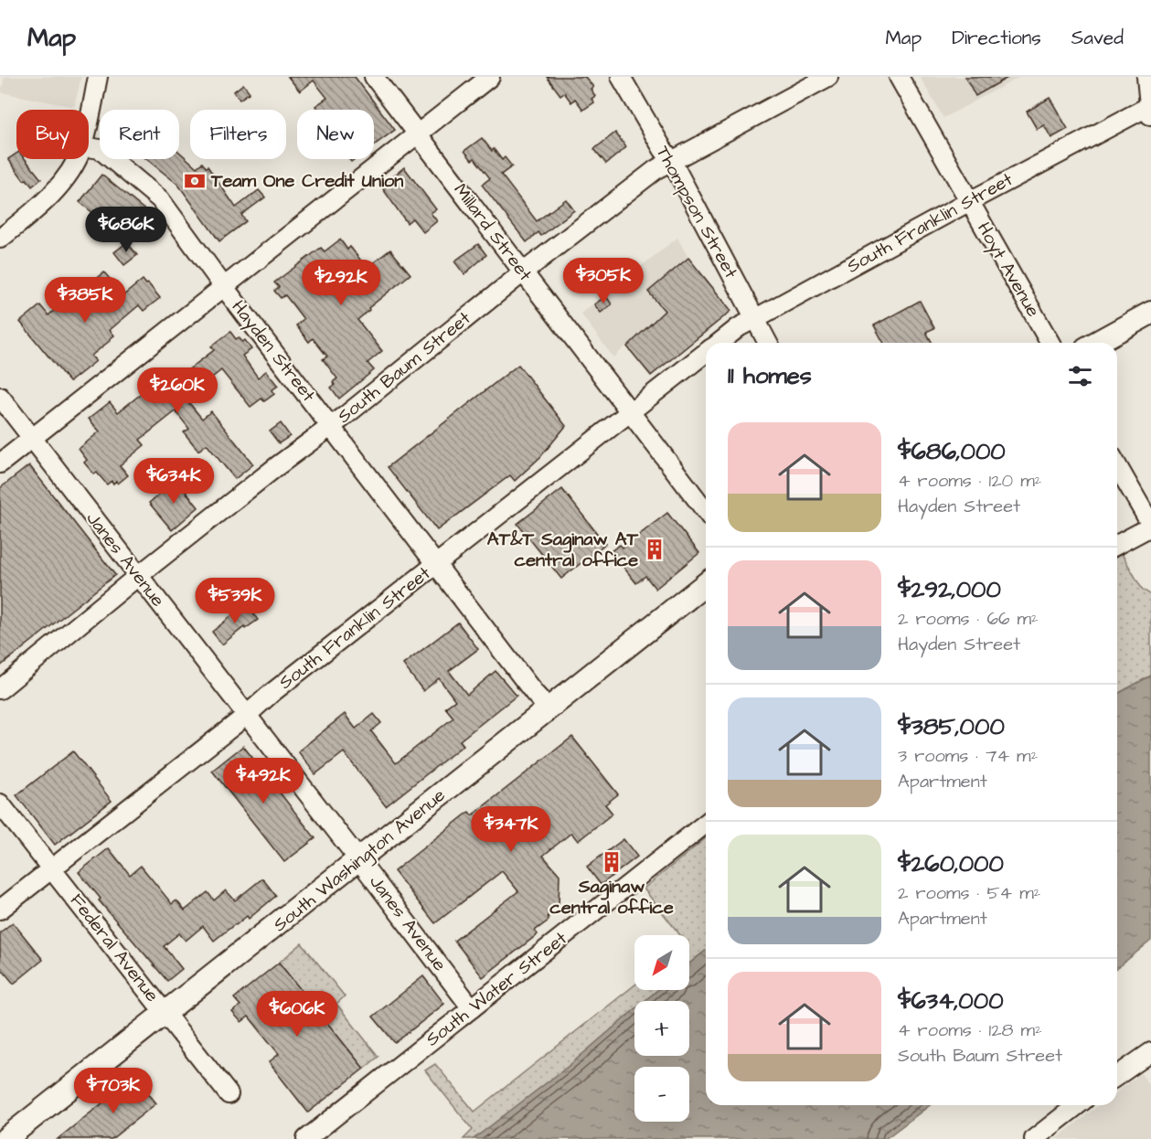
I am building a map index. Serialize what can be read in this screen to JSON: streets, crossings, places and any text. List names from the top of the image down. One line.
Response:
{"streets":{"main road":["South Washington Avenue"],"street":["Thompson Street","South Franklin Street","Millard Street","Hoyt Avenue","Hayden Street","South Baum Street","Janes Avenue","Federal Avenue","South Water Street"]},"crossings":[["Thompson Street","South Franklin Street"],["Thompson Street","South Baum Street"],["South Franklin Street","Millard Street"],["South Franklin Street","Hoyt Avenue"],["South Franklin Street","Hayden Street"],["South Franklin Street","Janes Avenue"],["South Franklin Street","Federal Avenue"],["Millard Street","South Baum Street"],["Hayden Street","South Baum Street"],["Hayden Street","South Washington Avenue"],["South Baum Street","Janes Avenue"],["Janes Avenue","South Washington Avenue"],["Janes Avenue","South Water Street"],["South Washington Avenue","Federal Avenue"]],"places":{"bank":["Team One Credit Union"],"building":["AT&T Saginaw AT central office","Saginaw central office"]},"north":"bottom left","page":{"header":"Map","nav":["Map","Directions","Saved"],"chip":["Buy","Rent","Filters","New"],"price":["$686K","$305K","$292K","$385K","$260K","$634K","$539K","$492K","$347K","$606K","$703K"],"heading":"11 homes","list":[{"name":"$686,000","note":"4 rooms · 120 m² · Hayden Street"},{"name":"$292,000","note":"2 rooms · 66 m² · Hayden Street"},{"name":"$385,000","note":"3 rooms · 74 m² · Apartment"},{"name":"$260,000","note":"2 rooms · 54 m² · Apartment"},{"name":"$634,000","note":"4 rooms · 128 m² · South Baum Street"}],"map_buttons":["+","−"]}}
